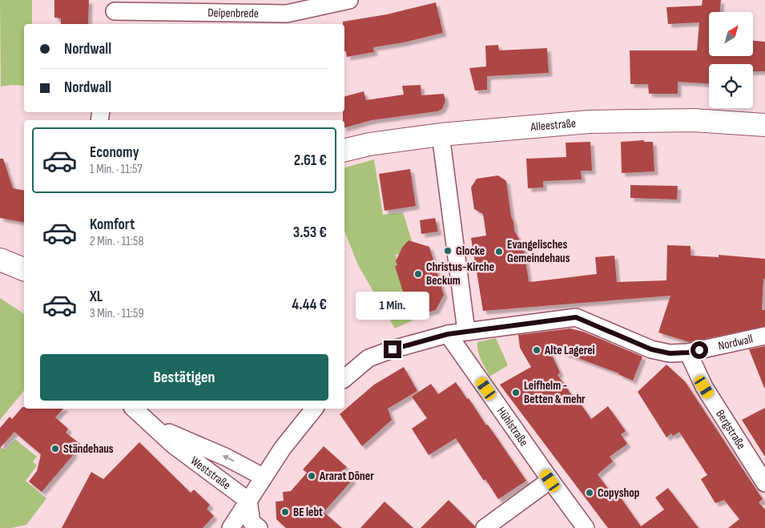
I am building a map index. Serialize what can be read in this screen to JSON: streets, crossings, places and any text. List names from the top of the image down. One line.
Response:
{"streets":{"main road":["Alleestraße"],"street":["Deipenbrede","Nordwall","Hühlstraße","Bergstraße","Weststraße"]},"crossings":[["Nordwall","Hühlstraße"],["Nordwall","Bergstraße"]],"places":["Glocke","Evangelisches Gemeindehaus","Christus-Kirche Beckum","Alte Lagerei","Leifhelm - Betten & mehr","Ständehaus","Ararat Döner","Copyshop","BE lebt"],"north":"top right","page":{"banner":["Nordwall","Nordwall"],"list":[{"name":"Economy","note":"1 Min. · 11:57","value":"2.61 €"},{"name":"Komfort","note":"2 Min. · 11:58","value":"3.53 €"},{"name":"XL","note":"3 Min. · 11:59","value":"4.44 €"}],"bubble":"1 Min.","buttons":"Bestätigen"}}
